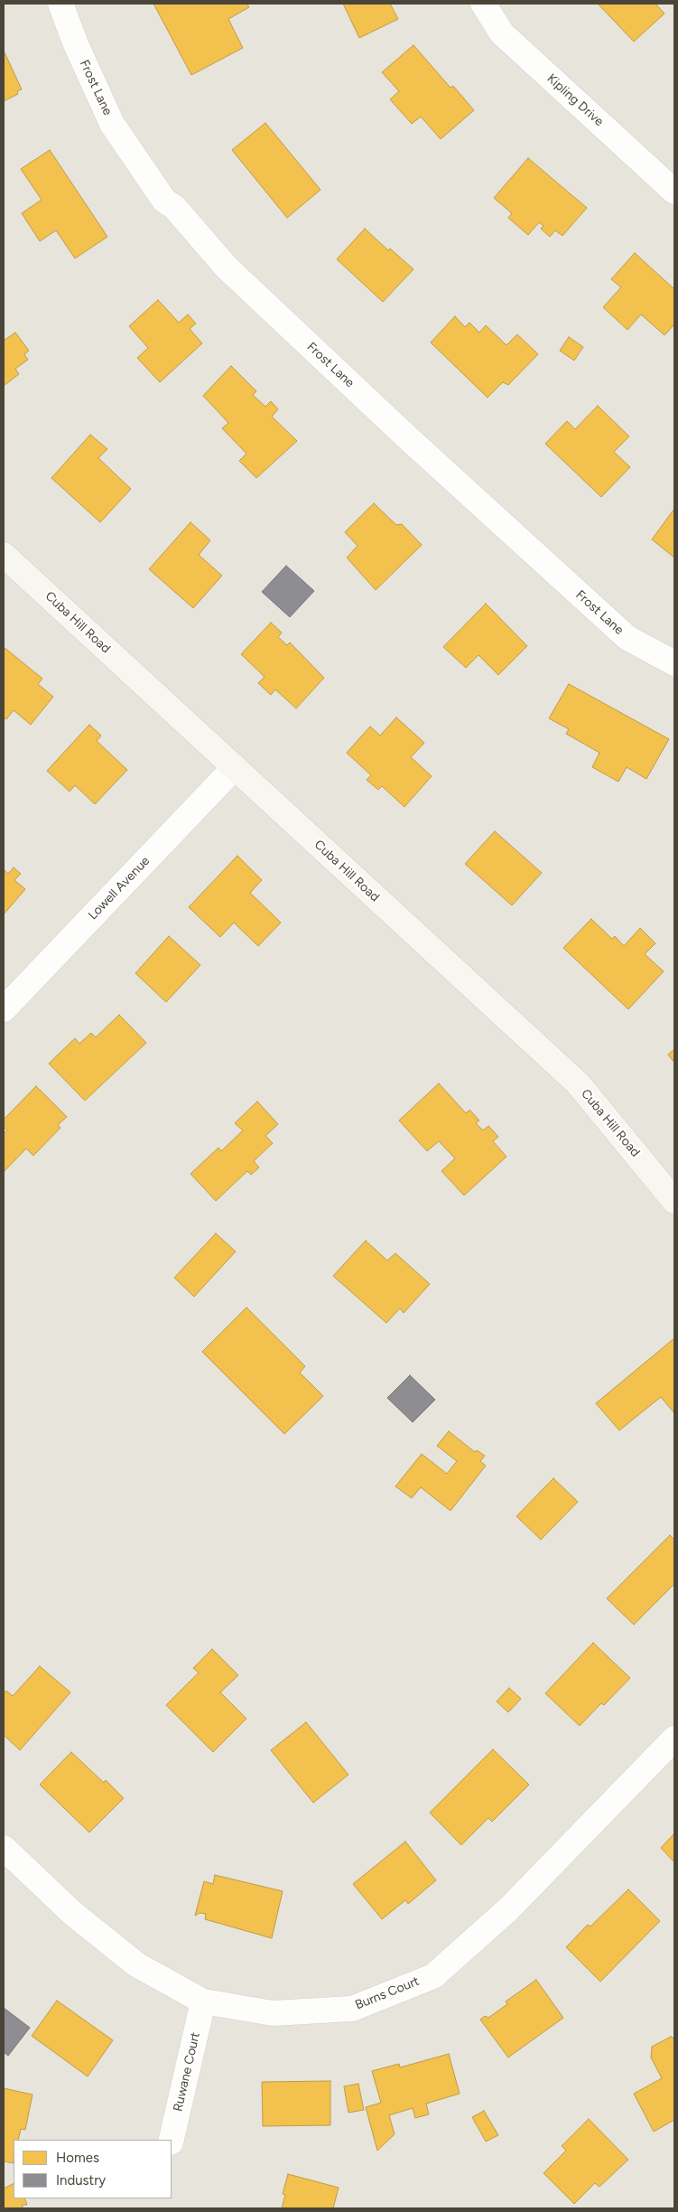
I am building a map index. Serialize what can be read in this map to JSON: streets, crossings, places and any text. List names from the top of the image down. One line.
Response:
{"streets":{"main road":["Cuba Hill Road"],"street":["Frost Lane","Kipling Drive","Lowell Avenue","Burns Court","Ruwane Court"]},"crossings":[["Cuba Hill Road","Lowell Avenue"],["Burns Court","Ruwane Court"]],"legend":["Homes","Industry"]}
